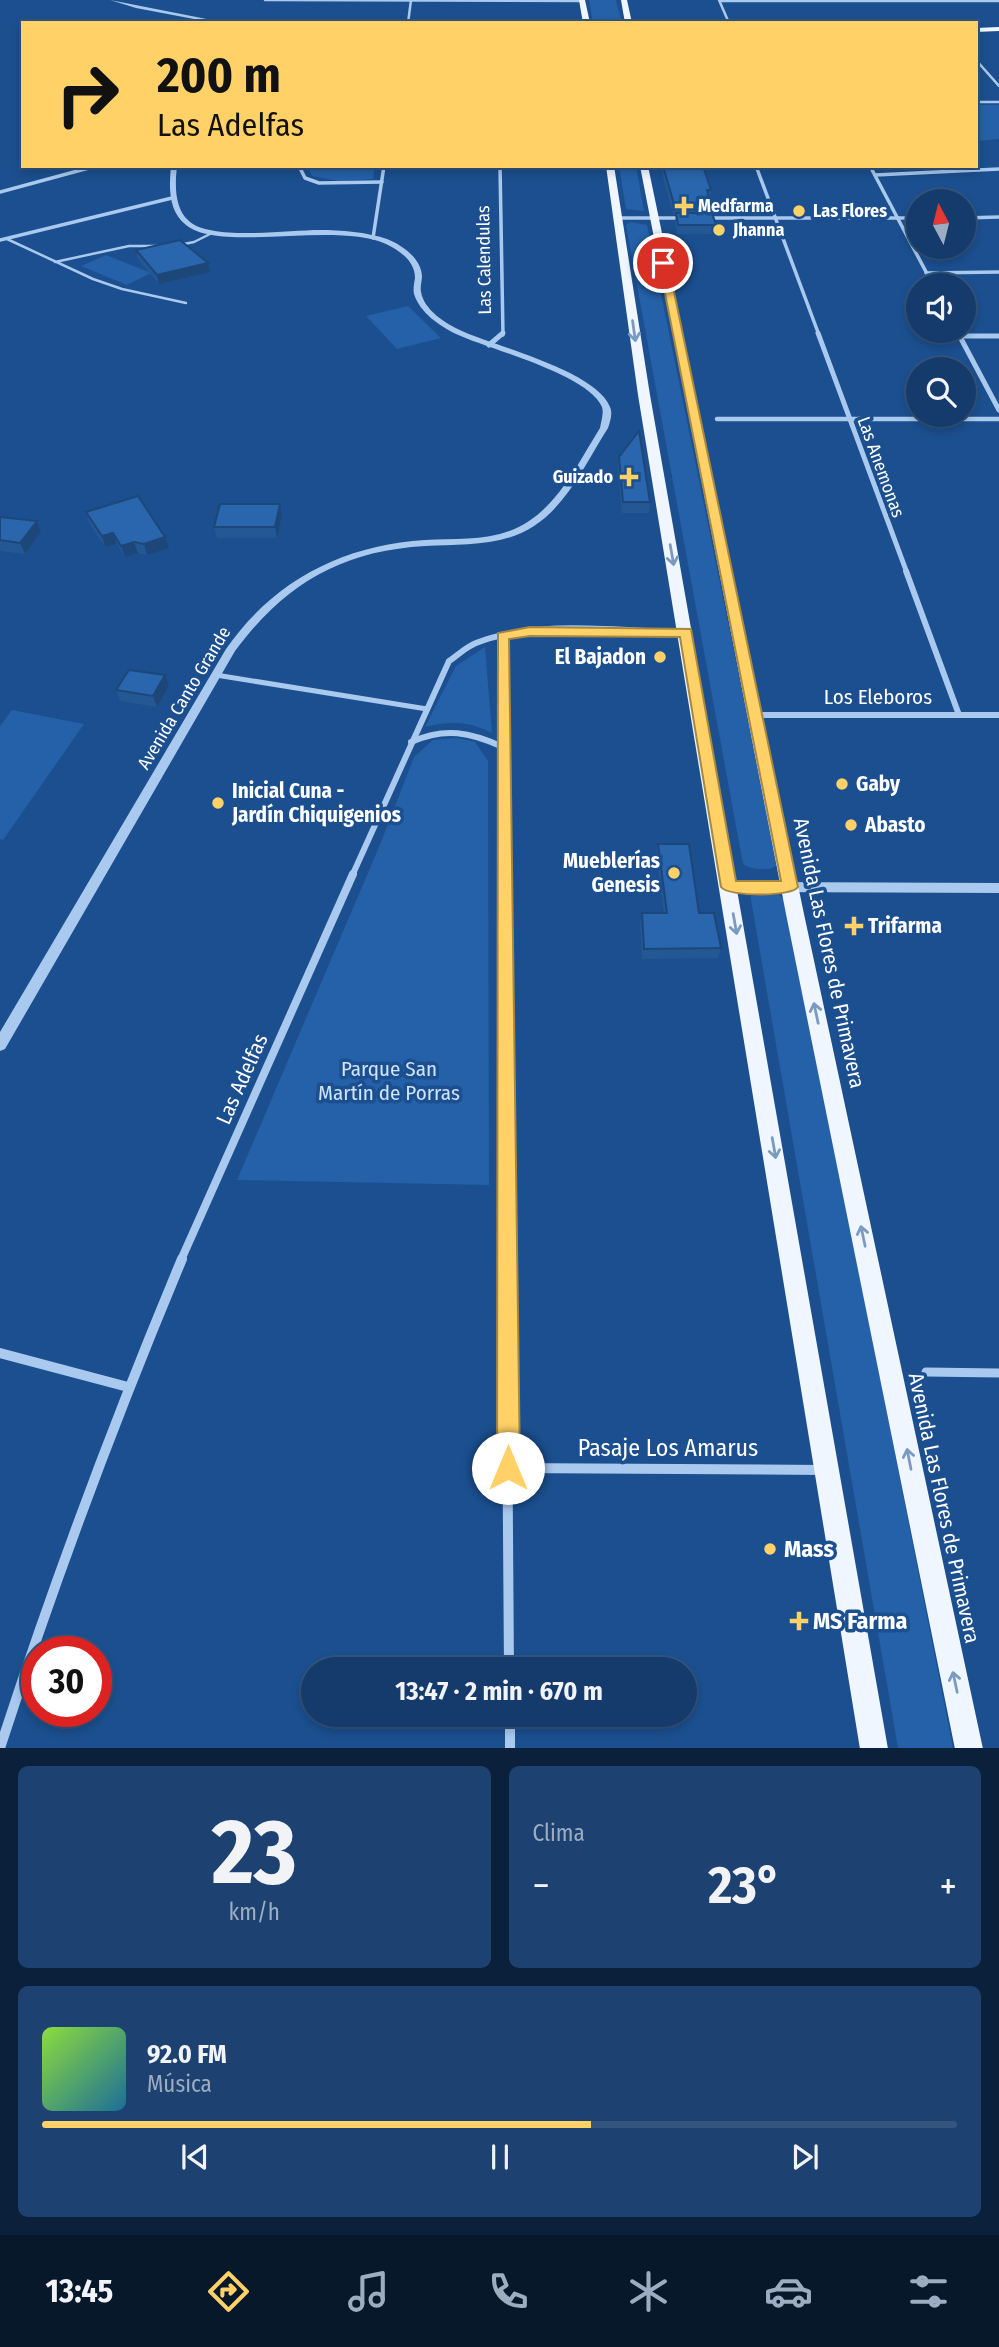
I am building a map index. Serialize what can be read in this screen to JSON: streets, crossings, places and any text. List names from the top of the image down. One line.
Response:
{"streets":{"main road":["Avenida Las Flores de Primavera"],"street":["Las Calendulas","Las Anemonas","Los Eleboros","Avenida Canto Grande","Las Adelfas","Pasaje Los Amarus"]},"crossings":[["Las Calendulas","Avenida Canto Grande"],["Las Anemonas","Los Eleboros"],["Los Eleboros","Avenida Las Flores de Primavera"]],"parks":["Parque San Martín de Porras"],"places":{"health":["Medfarma","Guizado","Trifarma","MS Farma"],"other":["Las Flores","Jhanna","El Bajadon","Gaby","Inicial Cuna - Jardín Chiquigenios","Abasto","Mueblerías Genesis","Mass"]},"north":"top","page":{"turn":["200 m","Las Adelfas"],"limit":"30","trip":"13:47 · 2 min · 670 m","tile":[["23","km/h"],"Clima"],"heat":["−","23°","+"],"song":["92.0 FM","Música"],"tabs":"13:45"}}
